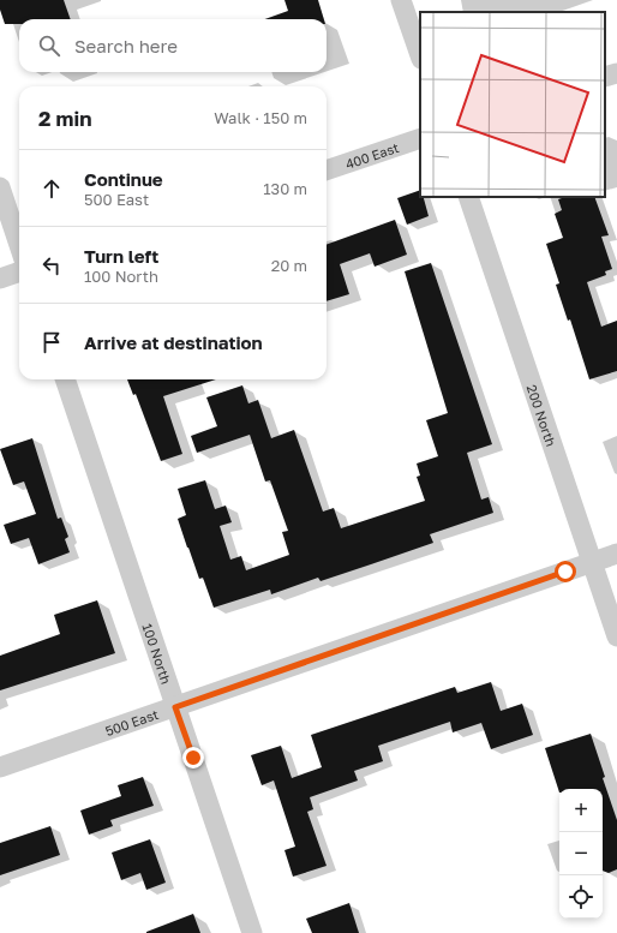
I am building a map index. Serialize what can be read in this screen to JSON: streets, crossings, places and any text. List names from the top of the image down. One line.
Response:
{"streets":{"street":["400 East","200 North","100 North","500 East"]},"crossings":[["200 North","500 East"],["100 North","500 East"]],"page":{"search":"Search here","heading":["2 min","Walk · 150 m"],"list":[["Continue","500 East","130 m"],["Turn left","100 North","20 m"],"Arrive at destination"],"map_buttons":["+","−"]}}
